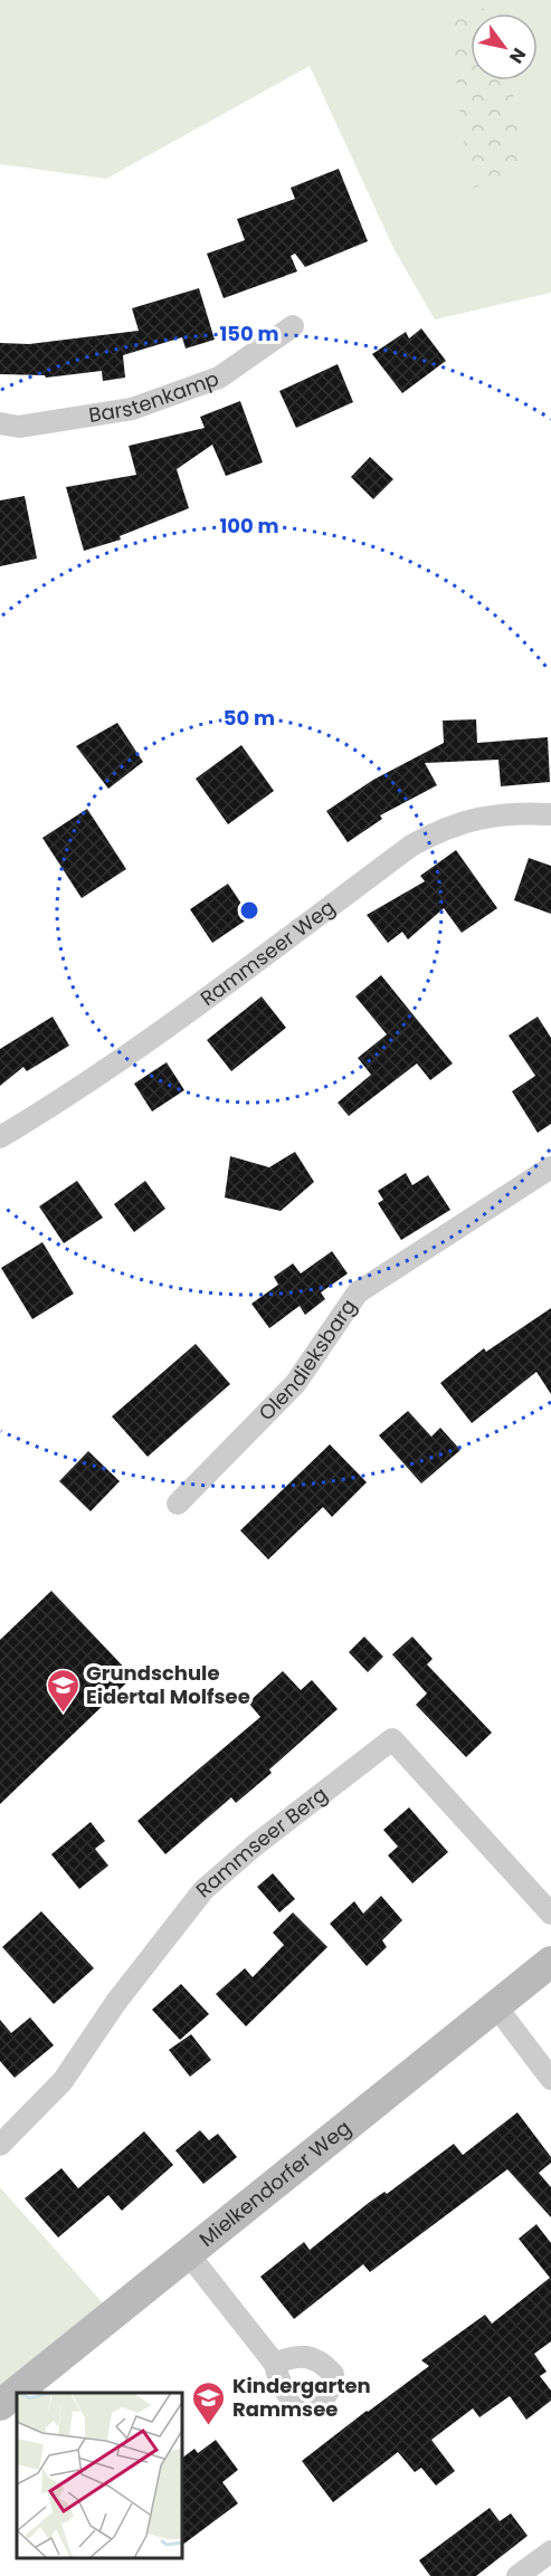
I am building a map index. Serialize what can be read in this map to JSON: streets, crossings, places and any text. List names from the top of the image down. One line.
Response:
{"streets":{"street":["Barstenkamp","Rammseer Weg","Olendieksbarg","Rammseer Berg","Mielkendorfer Weg"]},"places":{"school or university":["Grundschule Eidertal Molfsee","Kindergarten Rammsee"]},"north":"bottom right","rings":["150 m","100 m","50 m"]}
